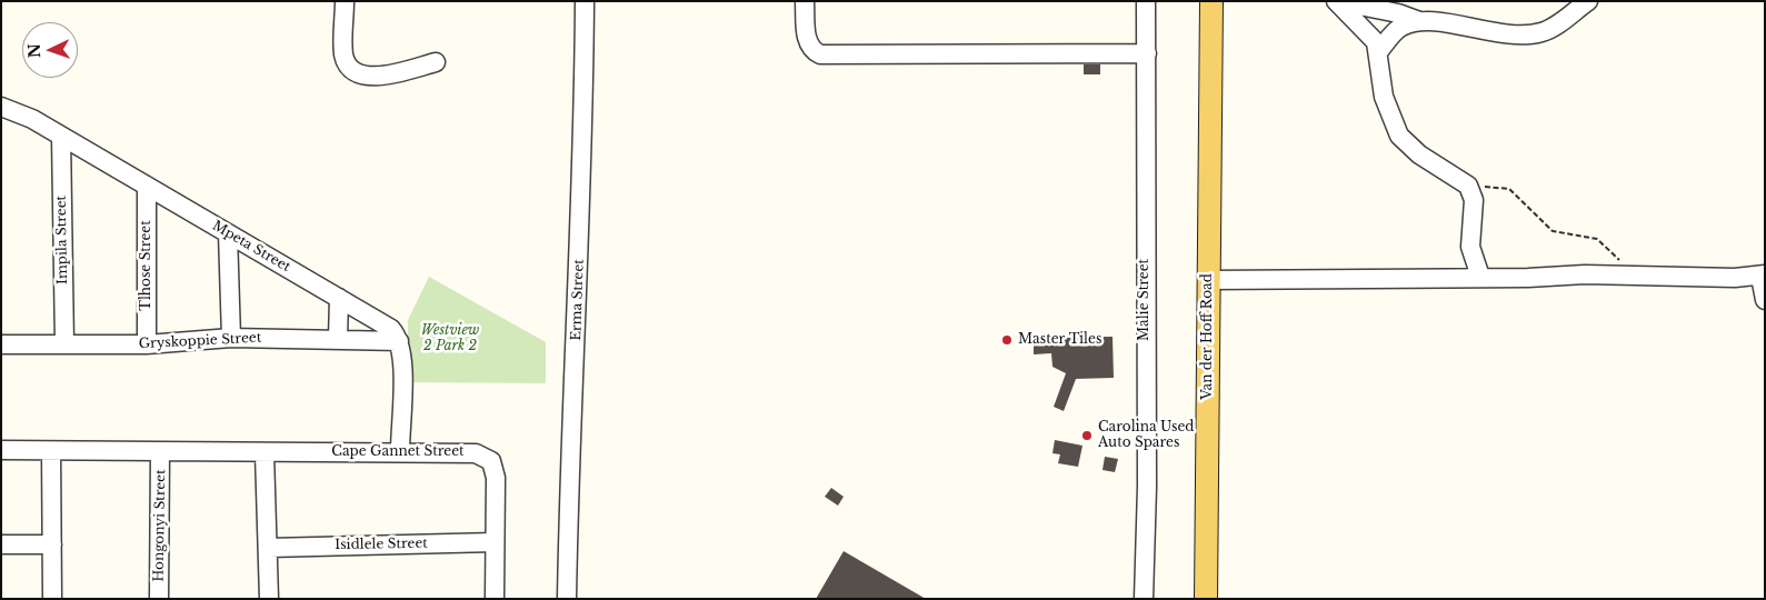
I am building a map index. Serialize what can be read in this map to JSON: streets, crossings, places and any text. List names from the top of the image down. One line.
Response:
{"streets":{"main road":["Van der Hoff Road"],"street":["Impila Street","Mpeta Street","Tlhose Street","Erma Street","Malie Street","Gryskoppie Street","Cape Gannet Street","Hongonyi Street","Isidlele Street"]},"crossings":[["Impila Street","Mpeta Street"],["Impila Street","Gryskoppie Street"],["Mpeta Street","Tlhose Street"],["Mpeta Street","Gryskoppie Street"],["Tlhose Street","Gryskoppie Street"],["Cape Gannet Street","Hongonyi Street"],["Cape Gannet Street","Isidlele Street"]],"parks":["Westview 2 Park 2"],"places":["Master Tiles","Carolina Used Auto Spares"],"north":"left"}
